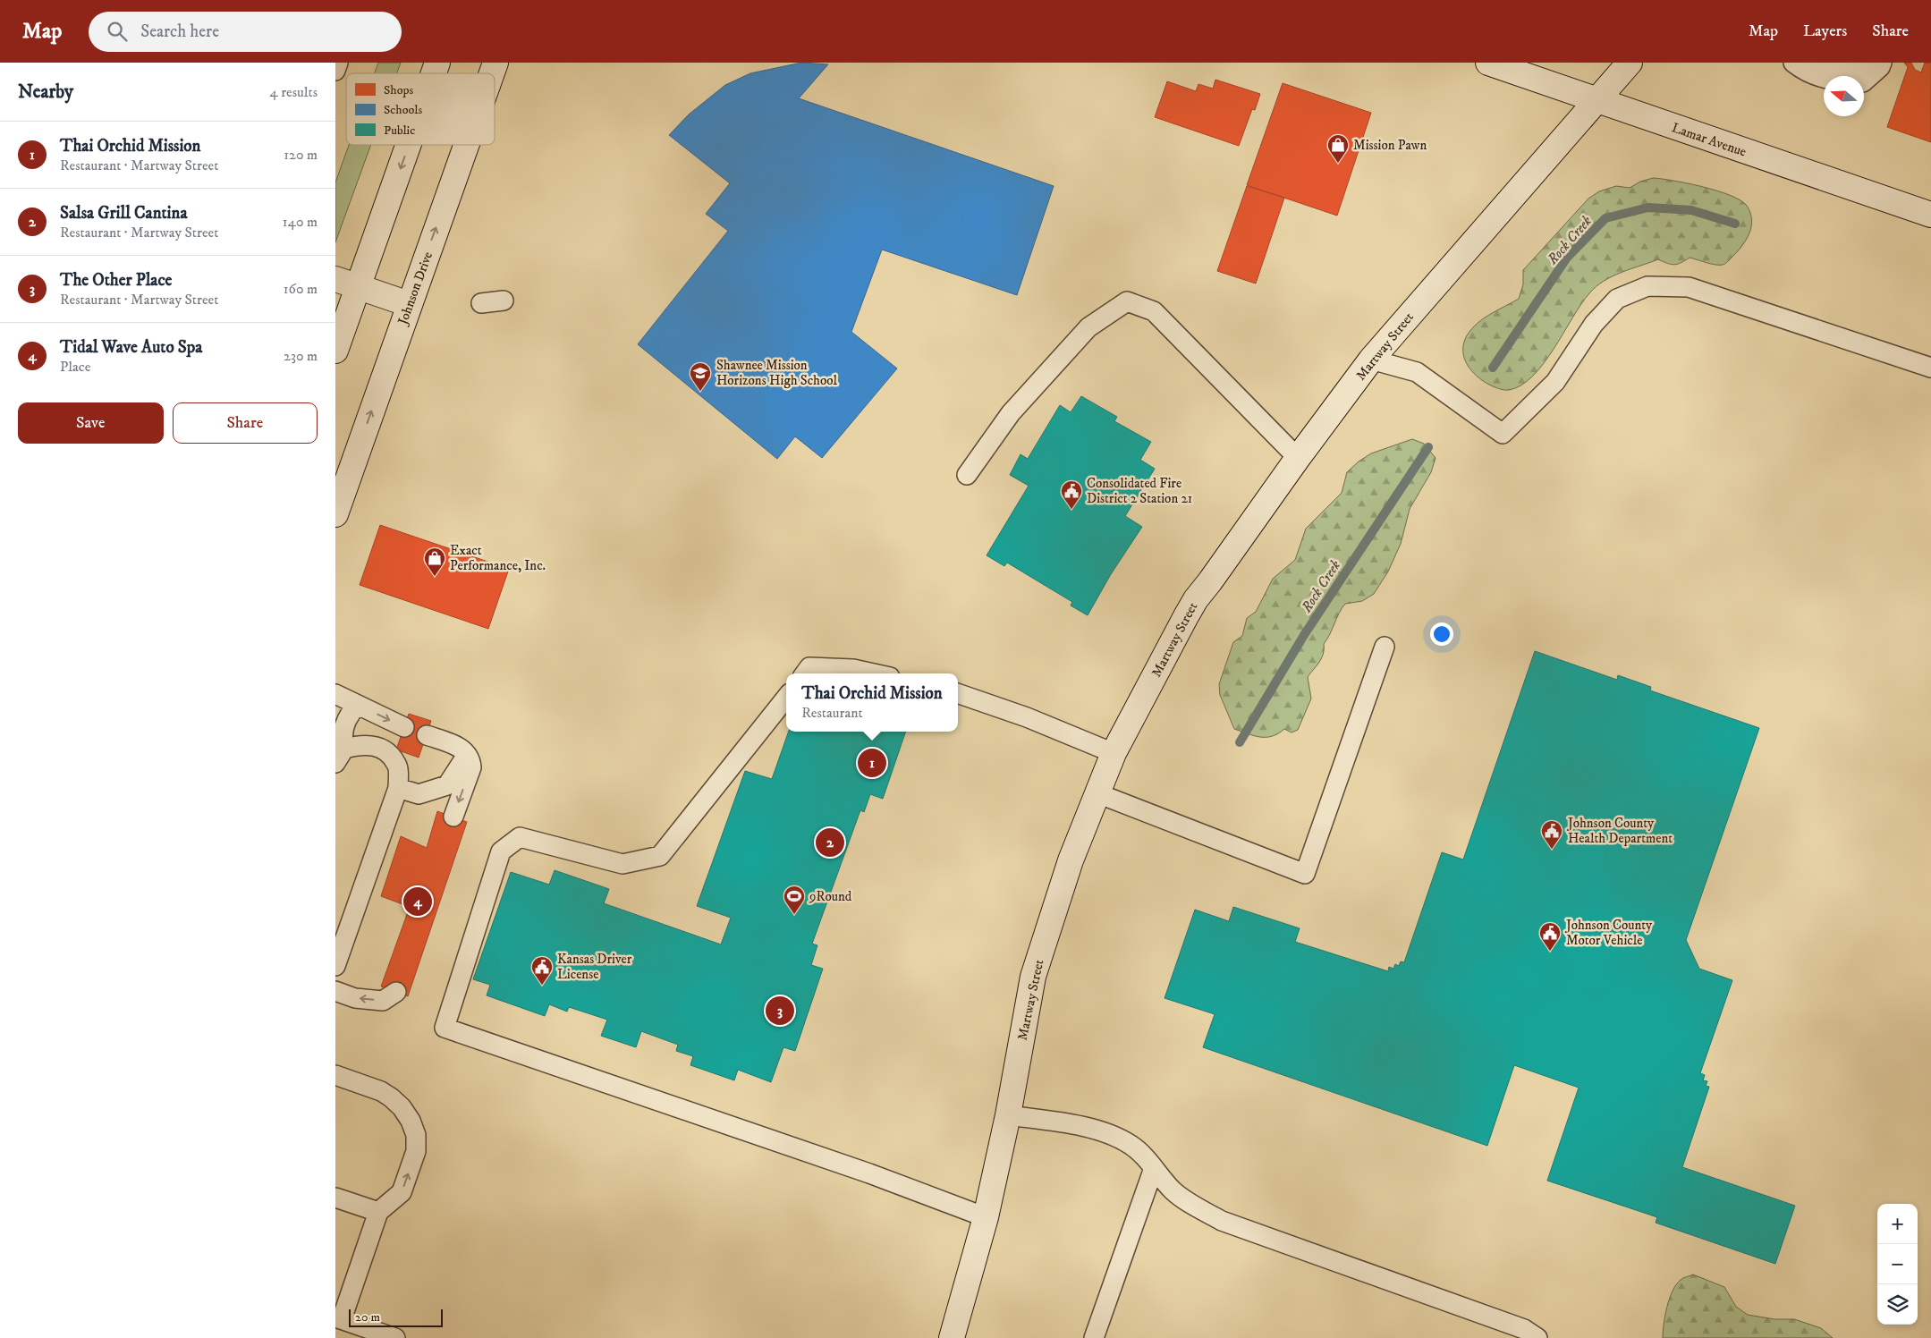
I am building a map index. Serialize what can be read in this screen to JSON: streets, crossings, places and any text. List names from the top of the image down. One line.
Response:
{"streets":{"street":["Lamar Avenue","Johnson Drive","Martway Street"]},"crossings":[["Lamar Avenue","Martway Street"]],"water":["Rock Creek"],"places":{"shop":["Mission Pawn","Exact Performance, Inc."],"school or university":["Shawnee Mission Horizons High School"],"public building":["Consolidated Fire District 2 Station 21","Johnson County Health Department","Johnson County Motor Vehicle","Kansas Driver License"],"sports":["9Round"]},"legend":["Shops","Schools","Public"],"scale_bar":"20 m","north":"left","page":{"header":"Map","search":"Search here","nav":["Map","Layers","Share"],"heading":["Nearby","4 results"],"list":[{"mark":"1","name":"Thai Orchid Mission","note":"Restaurant · Martway Street","value":"120 m"},{"mark":"2","name":"Salsa Grill Cantina","note":"Restaurant · Martway Street","value":"140 m"},{"mark":"3","name":"The Other Place","note":"Restaurant · Martway Street","value":"160 m"},{"mark":"4","name":"Tidal Wave Auto Spa","note":"Place","value":"230 m"}],"buttons":["Save","Share"],"popup":["Thai Orchid Mission","Restaurant"],"pins":["1","2","4","3"],"map_buttons":["+","−"],"scale":"20 m"}}
